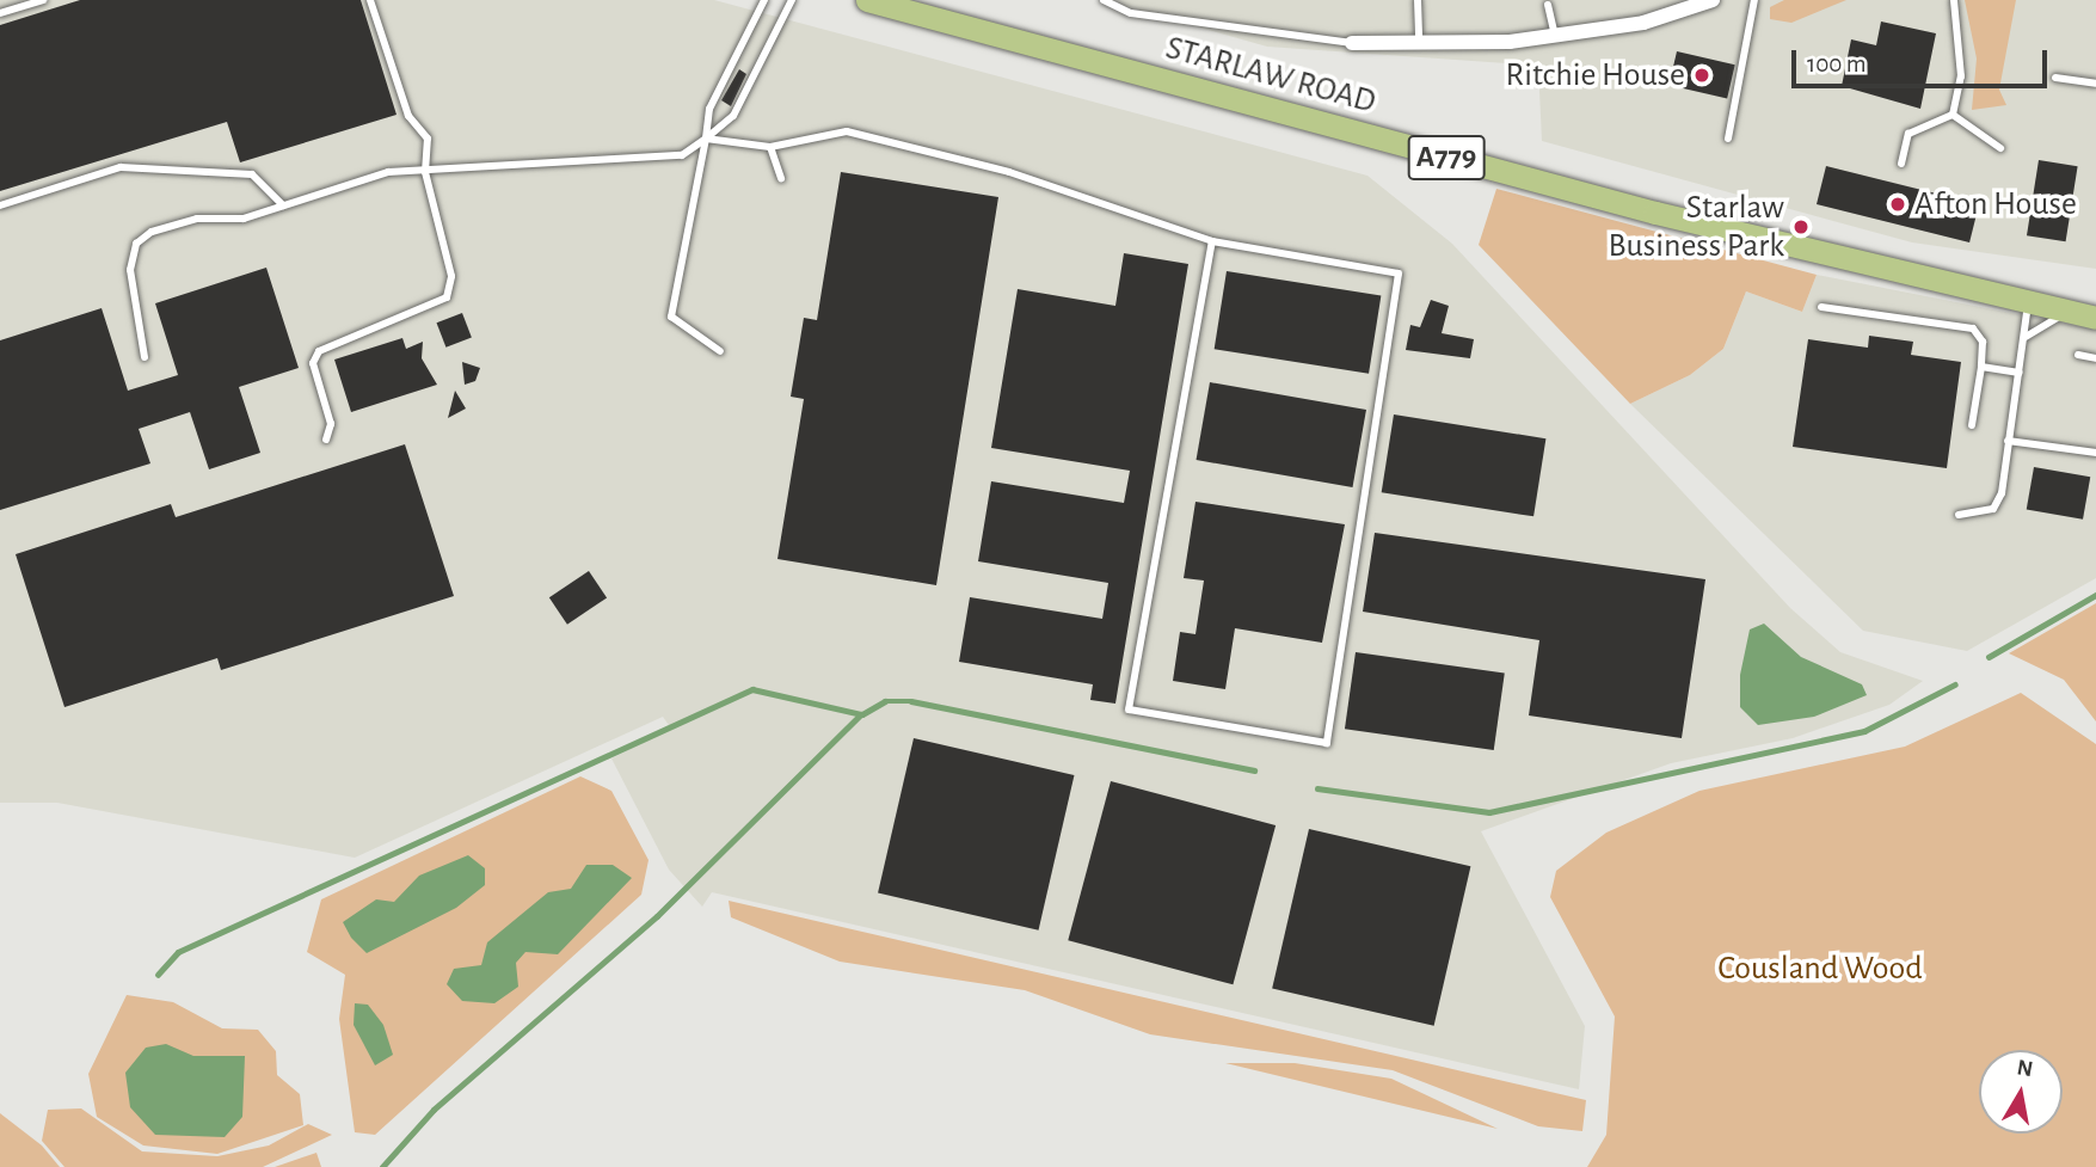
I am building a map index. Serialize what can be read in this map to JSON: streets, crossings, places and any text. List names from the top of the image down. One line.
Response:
{"streets":{"main road":["STARLAW ROAD","A779"]},"parks":["Cousland Wood"],"places":["Ritchie House","Afton House","Starlaw Business Park"],"scale_bar":"100 m","north":"top"}
